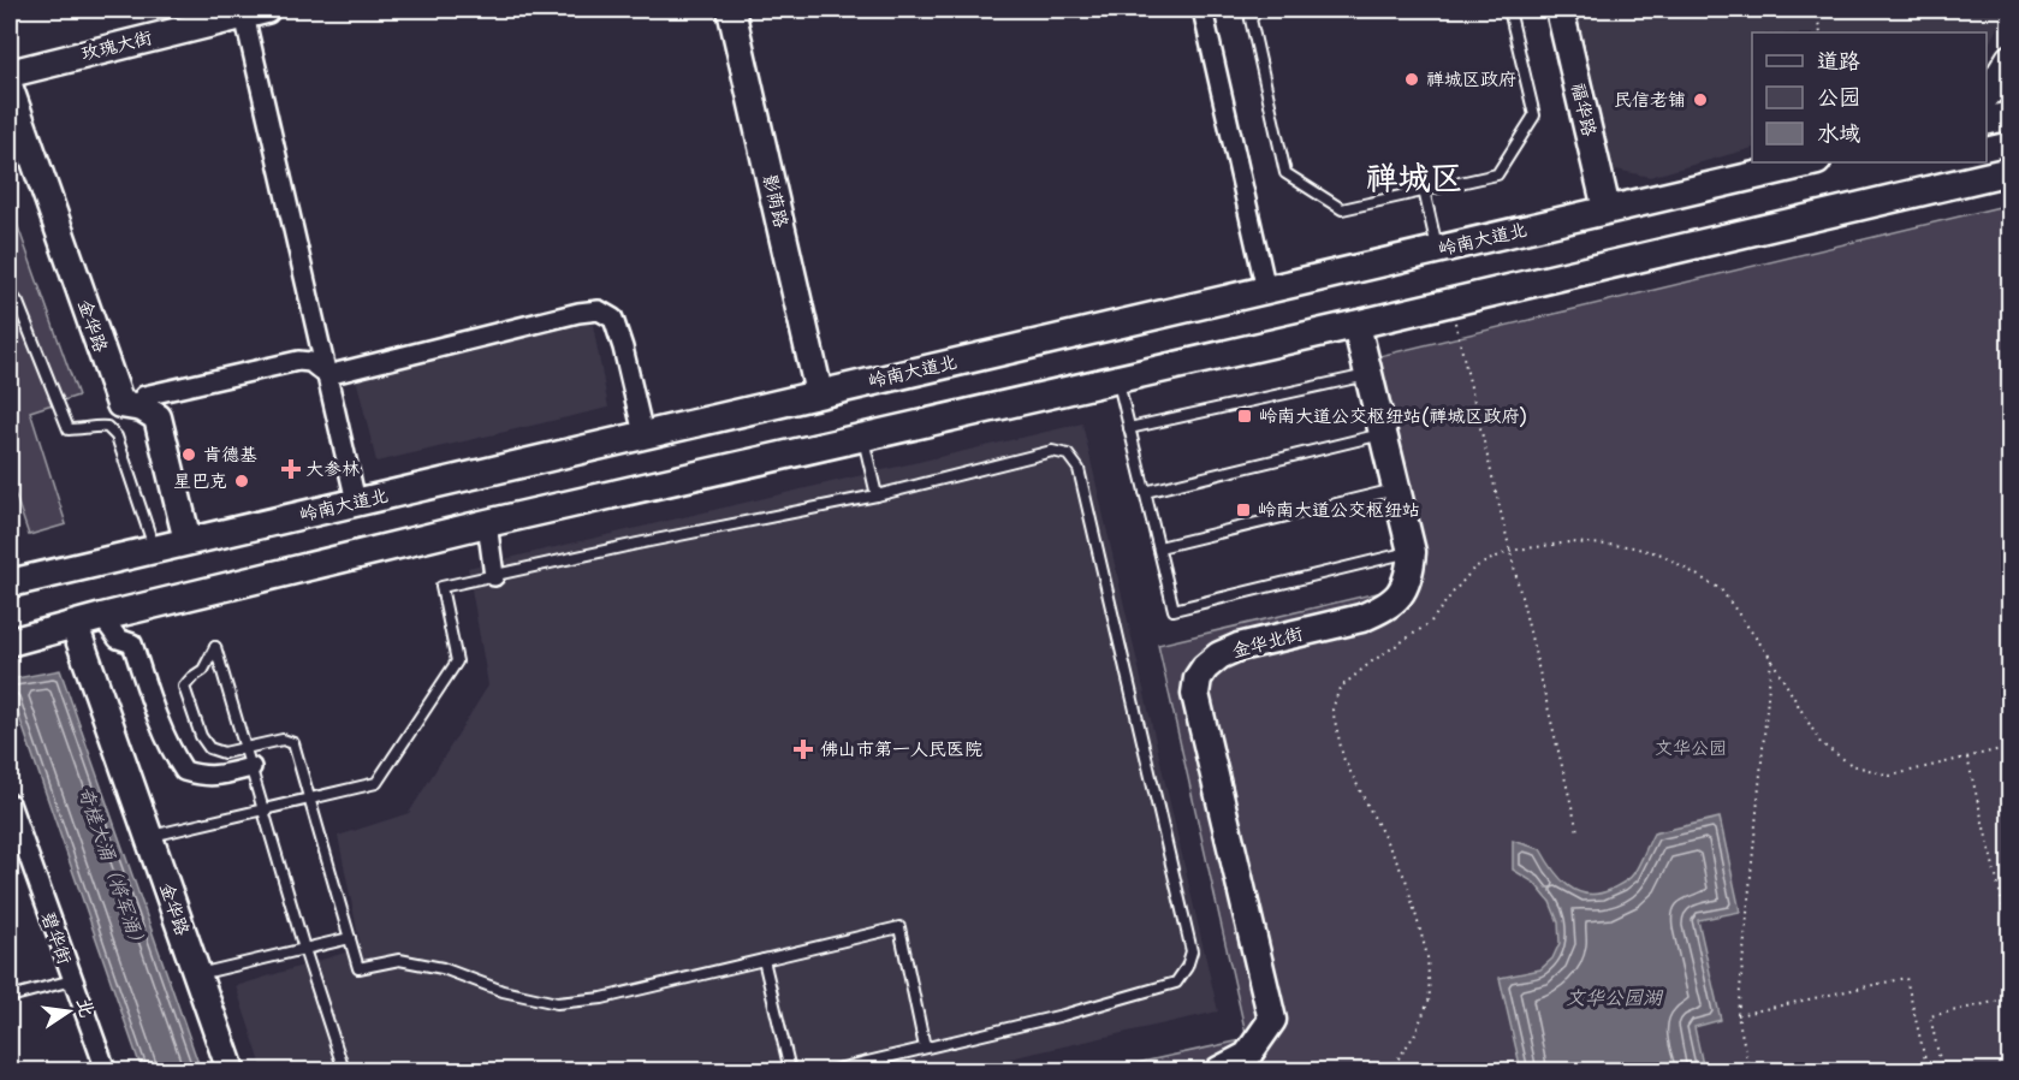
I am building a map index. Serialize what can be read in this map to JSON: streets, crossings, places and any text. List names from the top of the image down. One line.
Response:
{"streets":{"main road":["玫瑰大街","福华路","影荫路","岭南大道北","金华路","金华北街"],"street":["碧华街"]},"crossings":[["福华路","岭南大道北"],["影荫路","岭南大道北"],["岭南大道北","金华路"]],"districts":["禅城区"],"water":["奇槎大涌（将军涌）","文华公园湖"],"parks":["文华公园"],"places":{"other":["禅城区政府","民信老铺","肯德基","星巴克"],"transit":["岭南大道公交枢纽站(禅城区政府)","岭南大道公交枢纽站"],"health":["大参林","佛山市第一人民医院"]},"legend":["道路","公园","水域"],"north":"right"}
